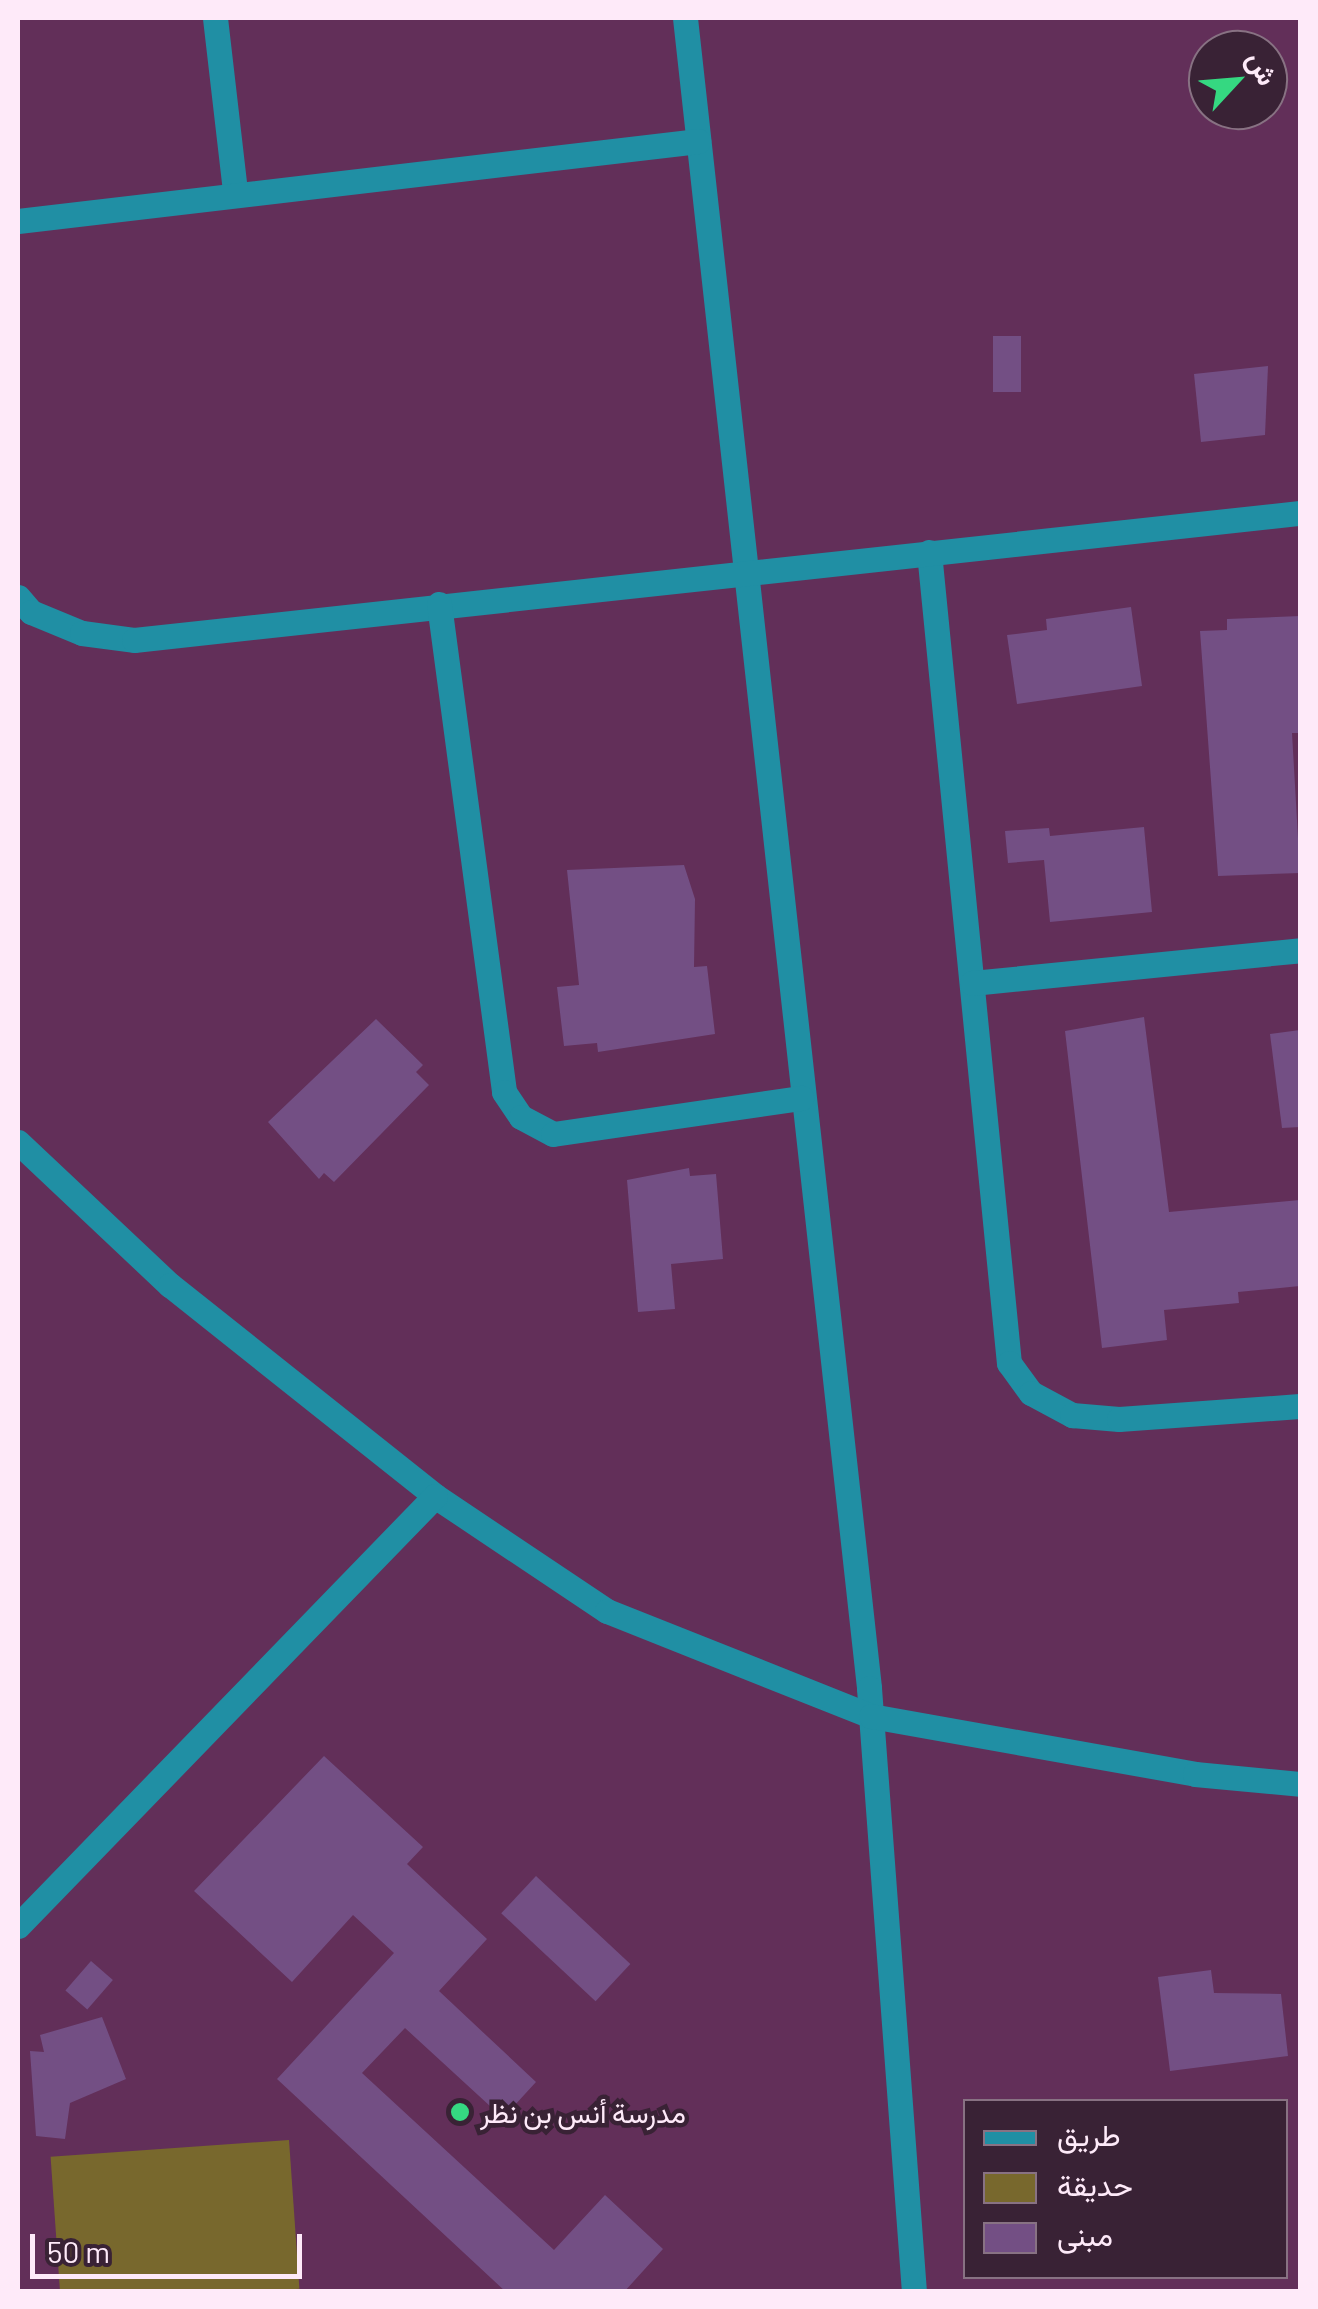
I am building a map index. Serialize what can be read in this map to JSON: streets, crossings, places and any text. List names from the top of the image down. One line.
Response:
{"places":["مدرسة أنس بن نظر"],"legend":["طريق","حديقة","مبنى"],"scale_bar":"50 m","north":"top right"}
